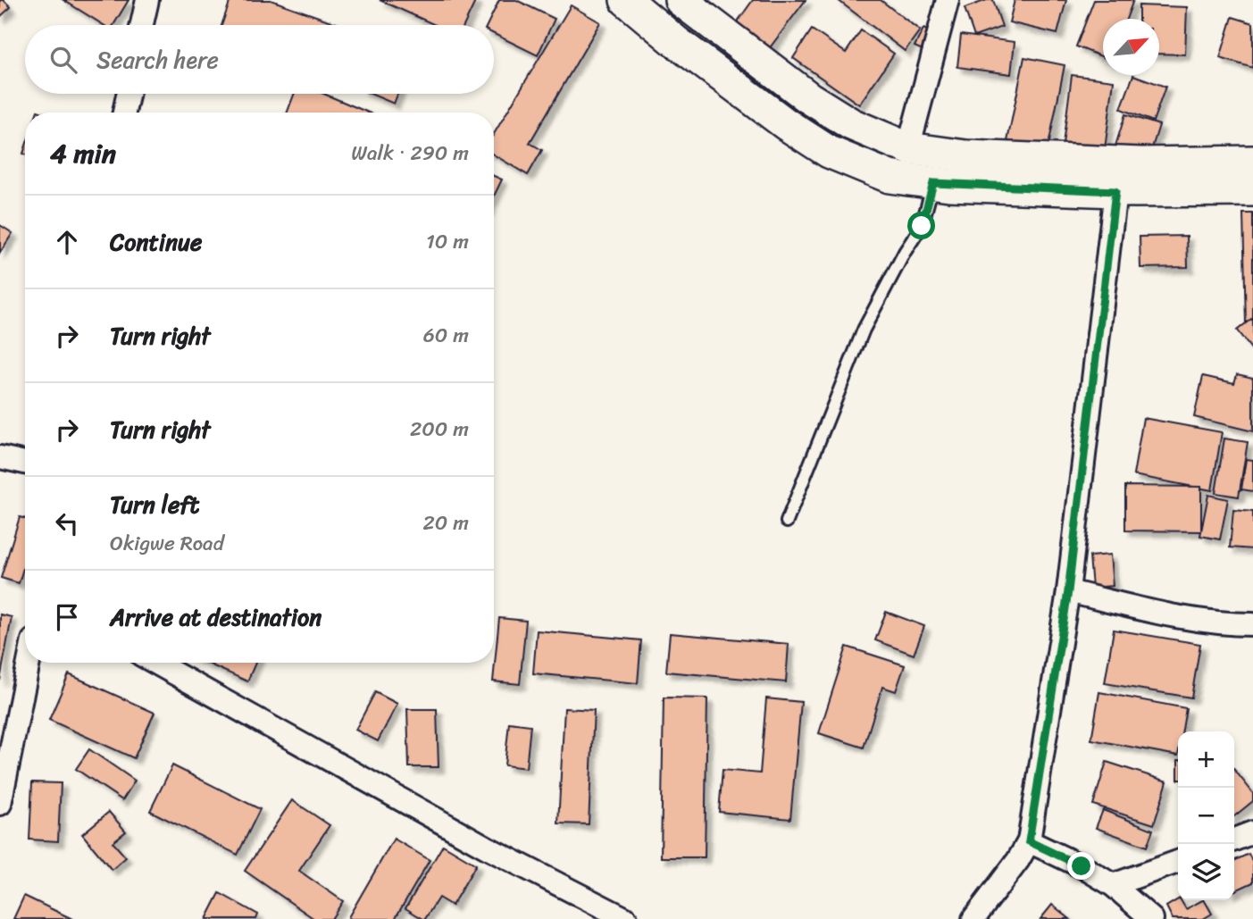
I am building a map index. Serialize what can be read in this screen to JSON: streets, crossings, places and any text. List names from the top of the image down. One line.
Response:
{"north":"top right","page":{"search":"Search here","heading":["4 min","Walk · 290 m"],"list":[["Continue","10 m"],["Turn right","60 m"],["Turn right","200 m"],["Turn left","Okigwe Road","20 m"],"Arrive at destination"],"map_buttons":["+","−"]}}
